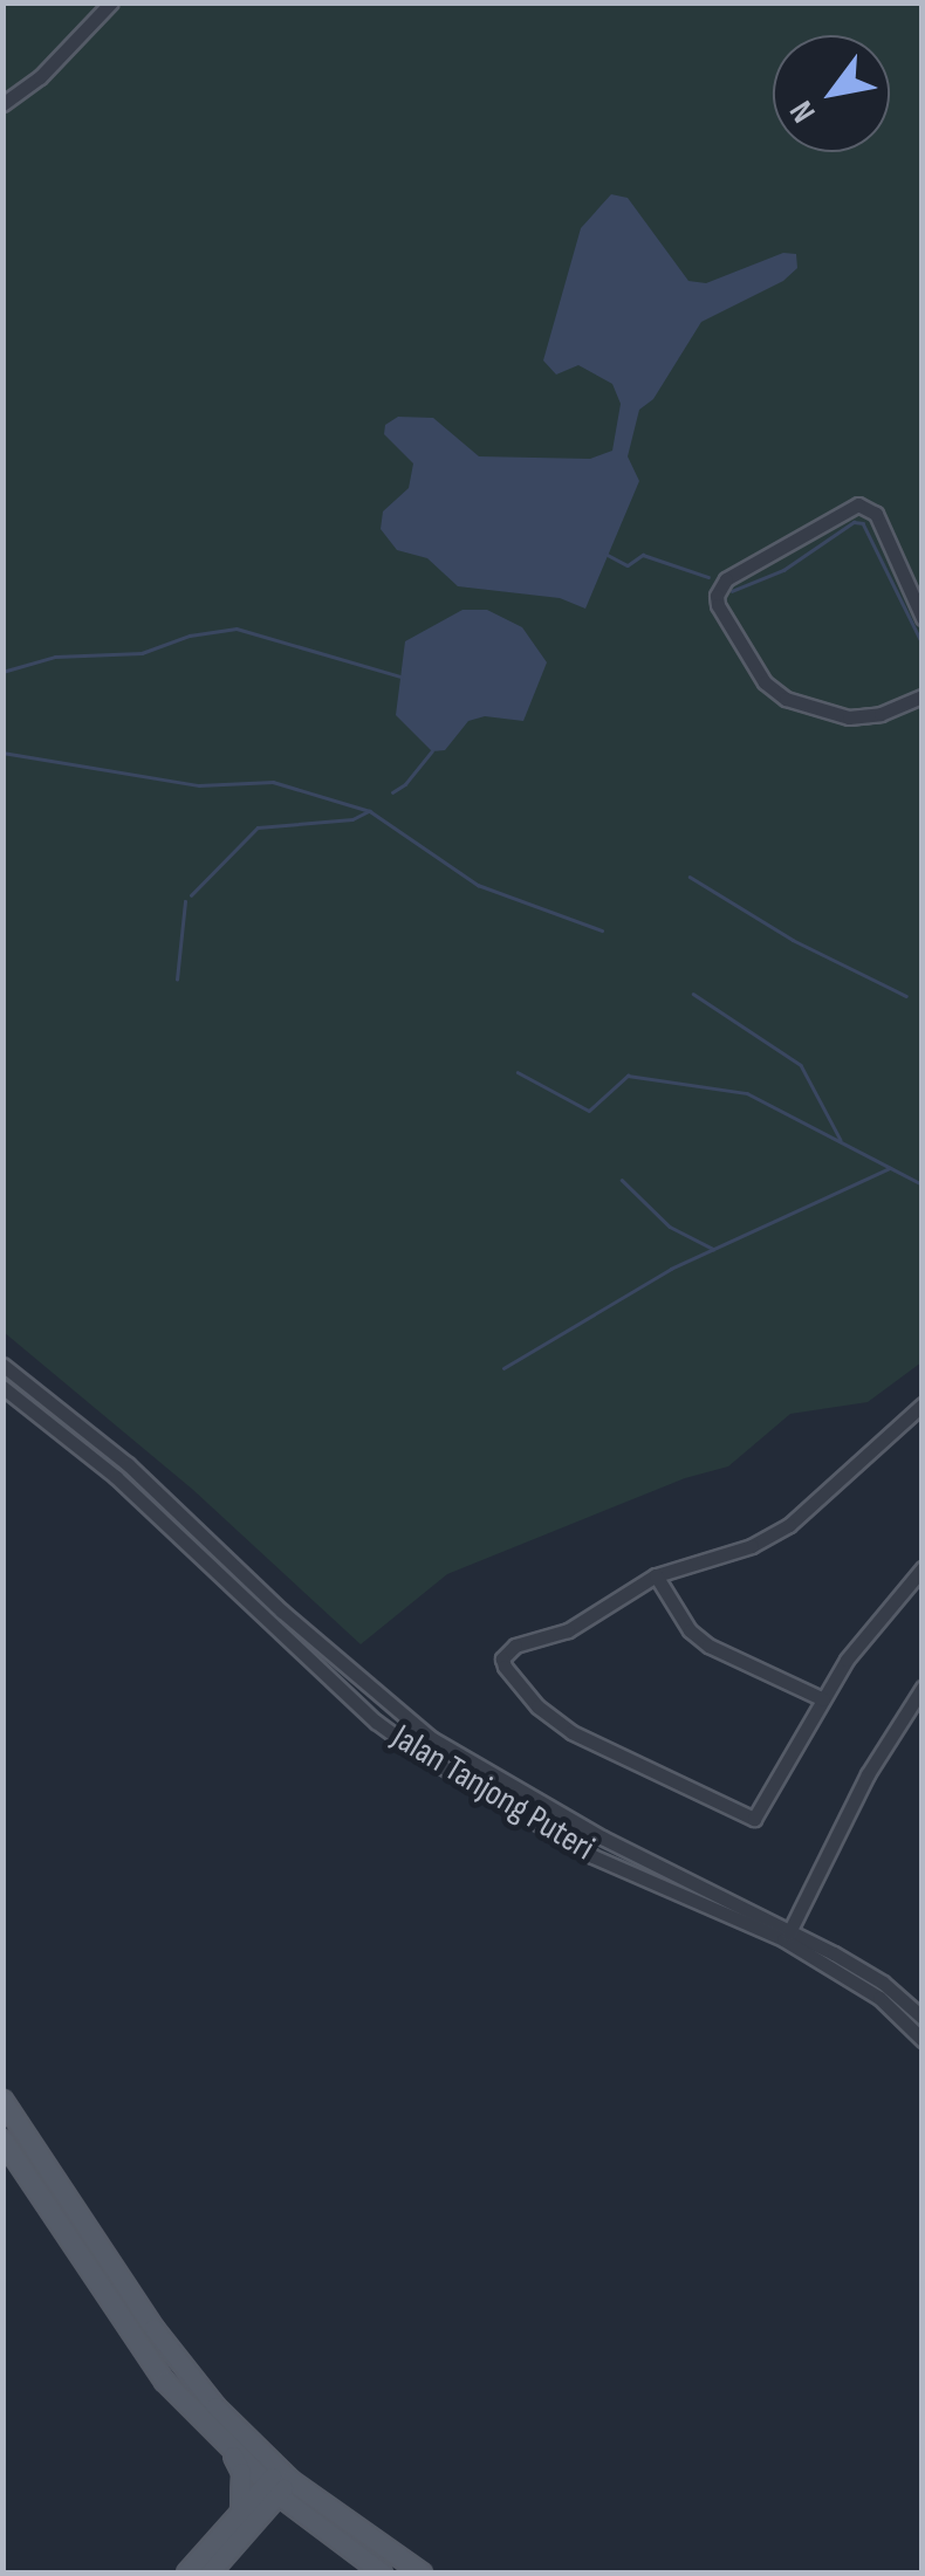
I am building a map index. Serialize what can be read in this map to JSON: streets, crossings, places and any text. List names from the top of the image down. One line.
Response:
{"streets":{"street":["Jalan Tanjong Puteri"]},"north":"bottom left"}
